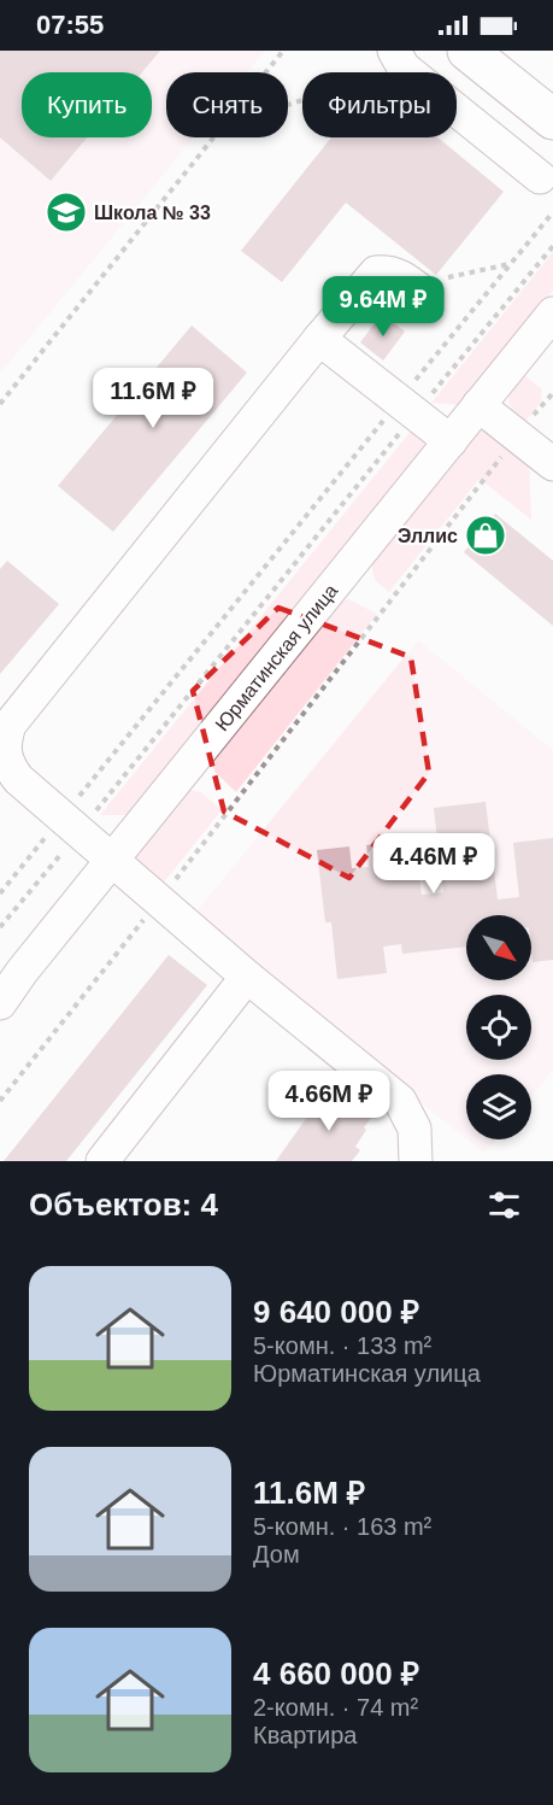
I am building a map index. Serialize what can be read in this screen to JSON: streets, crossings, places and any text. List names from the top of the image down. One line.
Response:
{"streets":{"street":["Юрматинская улица"]},"places":{"school or university":["Школа № 33"],"shop":["Эллис"]},"north":"bottom right","page":{"status":"07:55","chip":["Купить","Снять","Фильтры"],"price":["9.64M ₽","11.6M ₽","4.46M ₽","4.66M ₽"],"heading":"Объектов: 4","list":[{"name":"9 640 000 ₽","note":"5-комн. · 133 m² · Юрматинская улица"},{"name":"11.6M ₽","note":"5-комн. · 163 m² · Дом"},{"name":"4 660 000 ₽","note":"2-комн. · 74 m² · Квартира"}]}}
